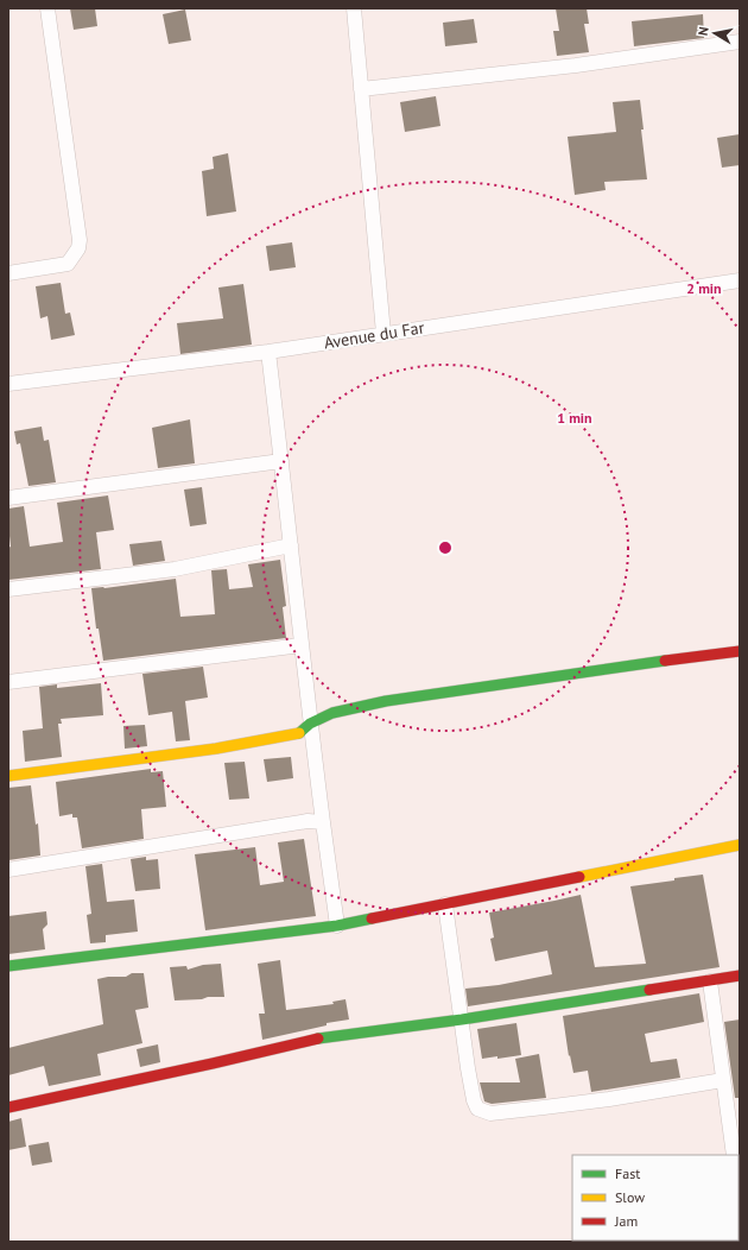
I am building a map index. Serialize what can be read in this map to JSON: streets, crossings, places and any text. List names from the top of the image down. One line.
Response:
{"streets":{"street":["Avenue du Far"]},"legend":["Fast","Slow","Jam"],"north":"left","rings":["2 min","1 min"]}
